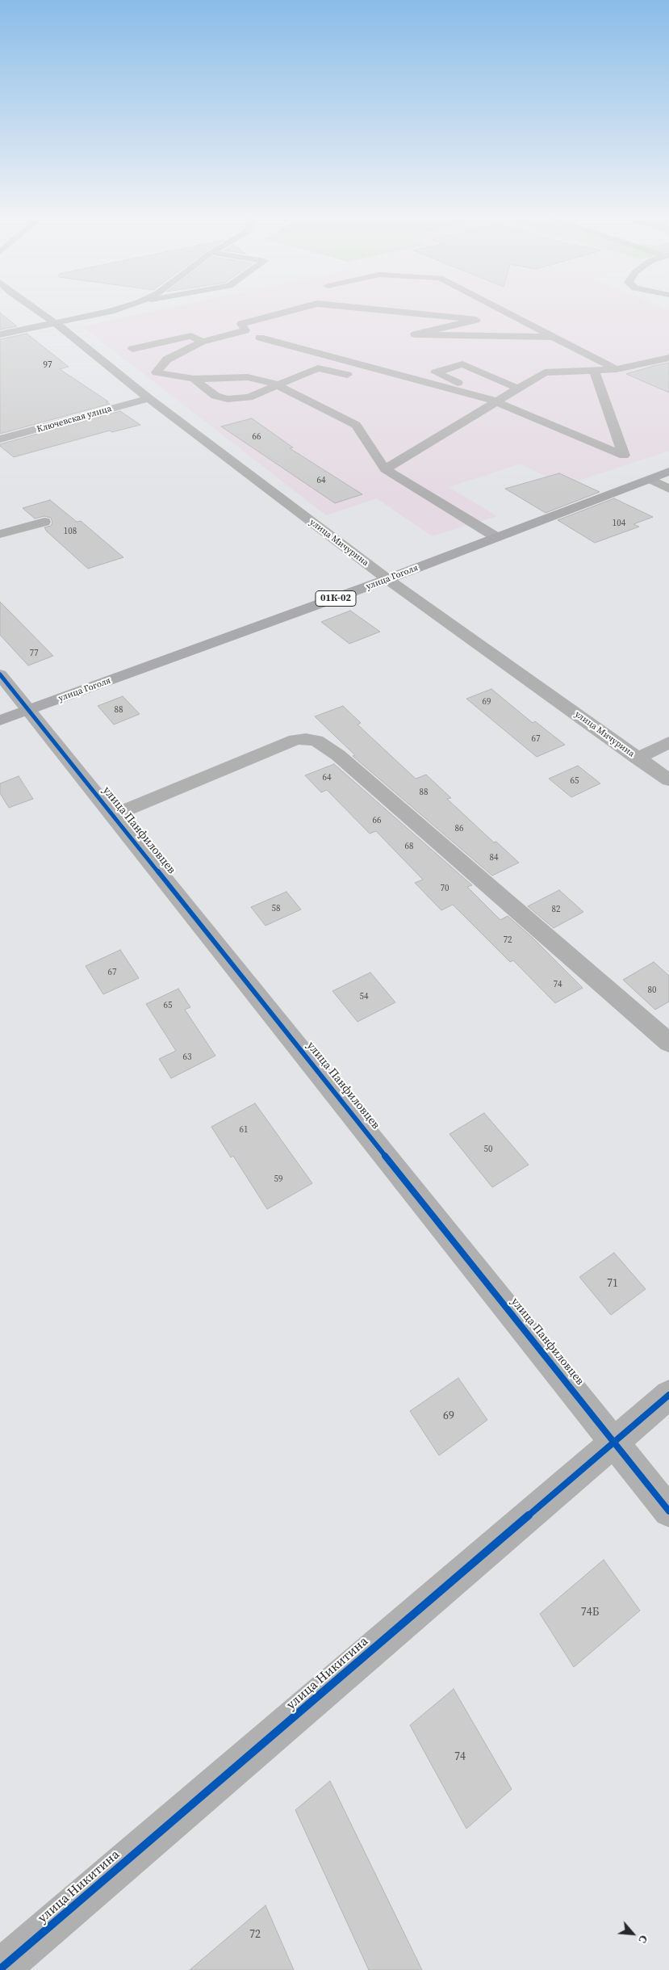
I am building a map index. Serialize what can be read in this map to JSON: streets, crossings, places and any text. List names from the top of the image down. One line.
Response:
{"streets":{"main road":["улица Гоголя","01К-02"],"street":["Ключевская улица","улица Мичурина","улица Панфиловцев","улица Никитина"]},"crossings":[["Ключевская улица","улица Мичурина"],["улица Мичурина","улица Гоголя"],["улица Гоголя","улица Панфиловцев"],["улица Панфиловцев","улица Никитина"]],"house_numbers":["97","66","64","104","108","77","69","88","67","64","65","88","66","86","68","84","70","58","82","72","67","74","80","54","65","63","61","50","59","71","69","74Б","74","72"],"north":"bottom right"}
